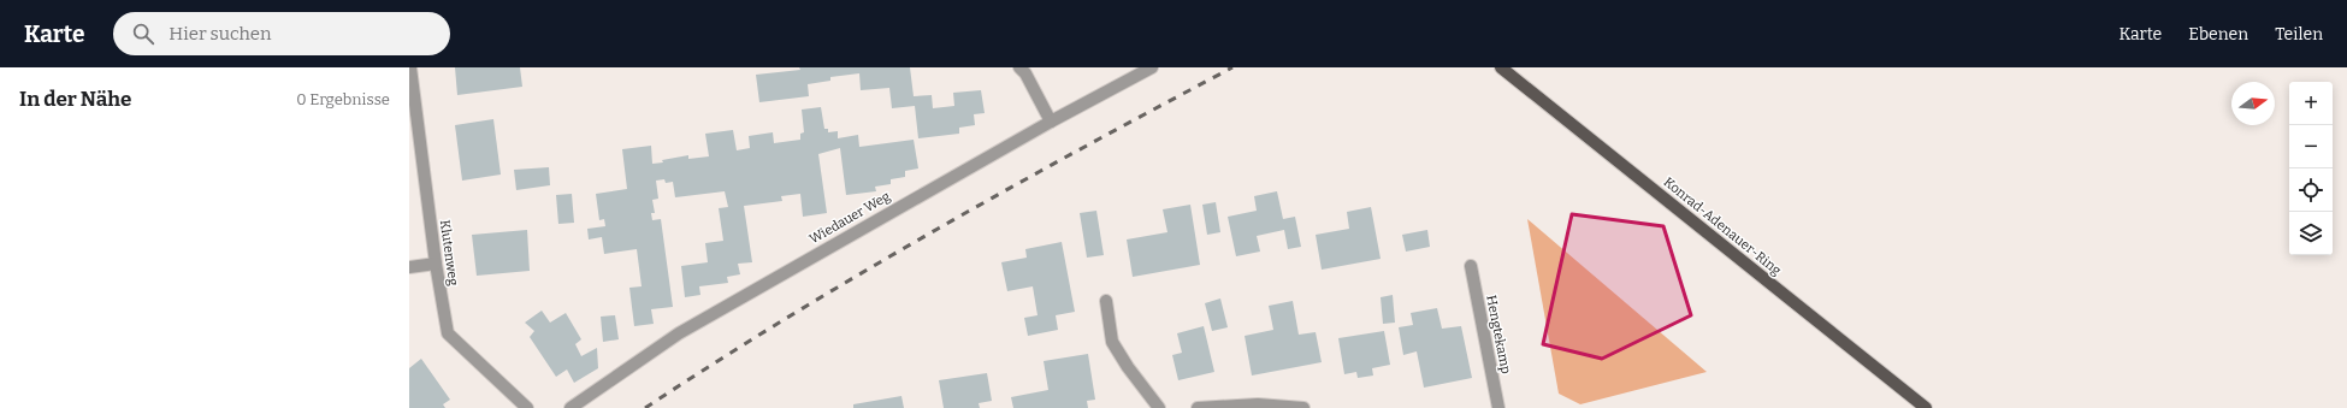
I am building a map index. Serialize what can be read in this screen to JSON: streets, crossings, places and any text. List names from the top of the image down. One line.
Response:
{"streets":{"main road":["Konrad-Adenauer-Ring"],"street":["Wiedauer Weg","Klutenweg","Hengtekamp"]},"north":"right","page":{"header":"Karte","search":"Hier suchen","nav":["Karte","Ebenen","Teilen"],"heading":["In der Nähe","0 Ergebnisse"],"map_buttons":["+","−"]}}
